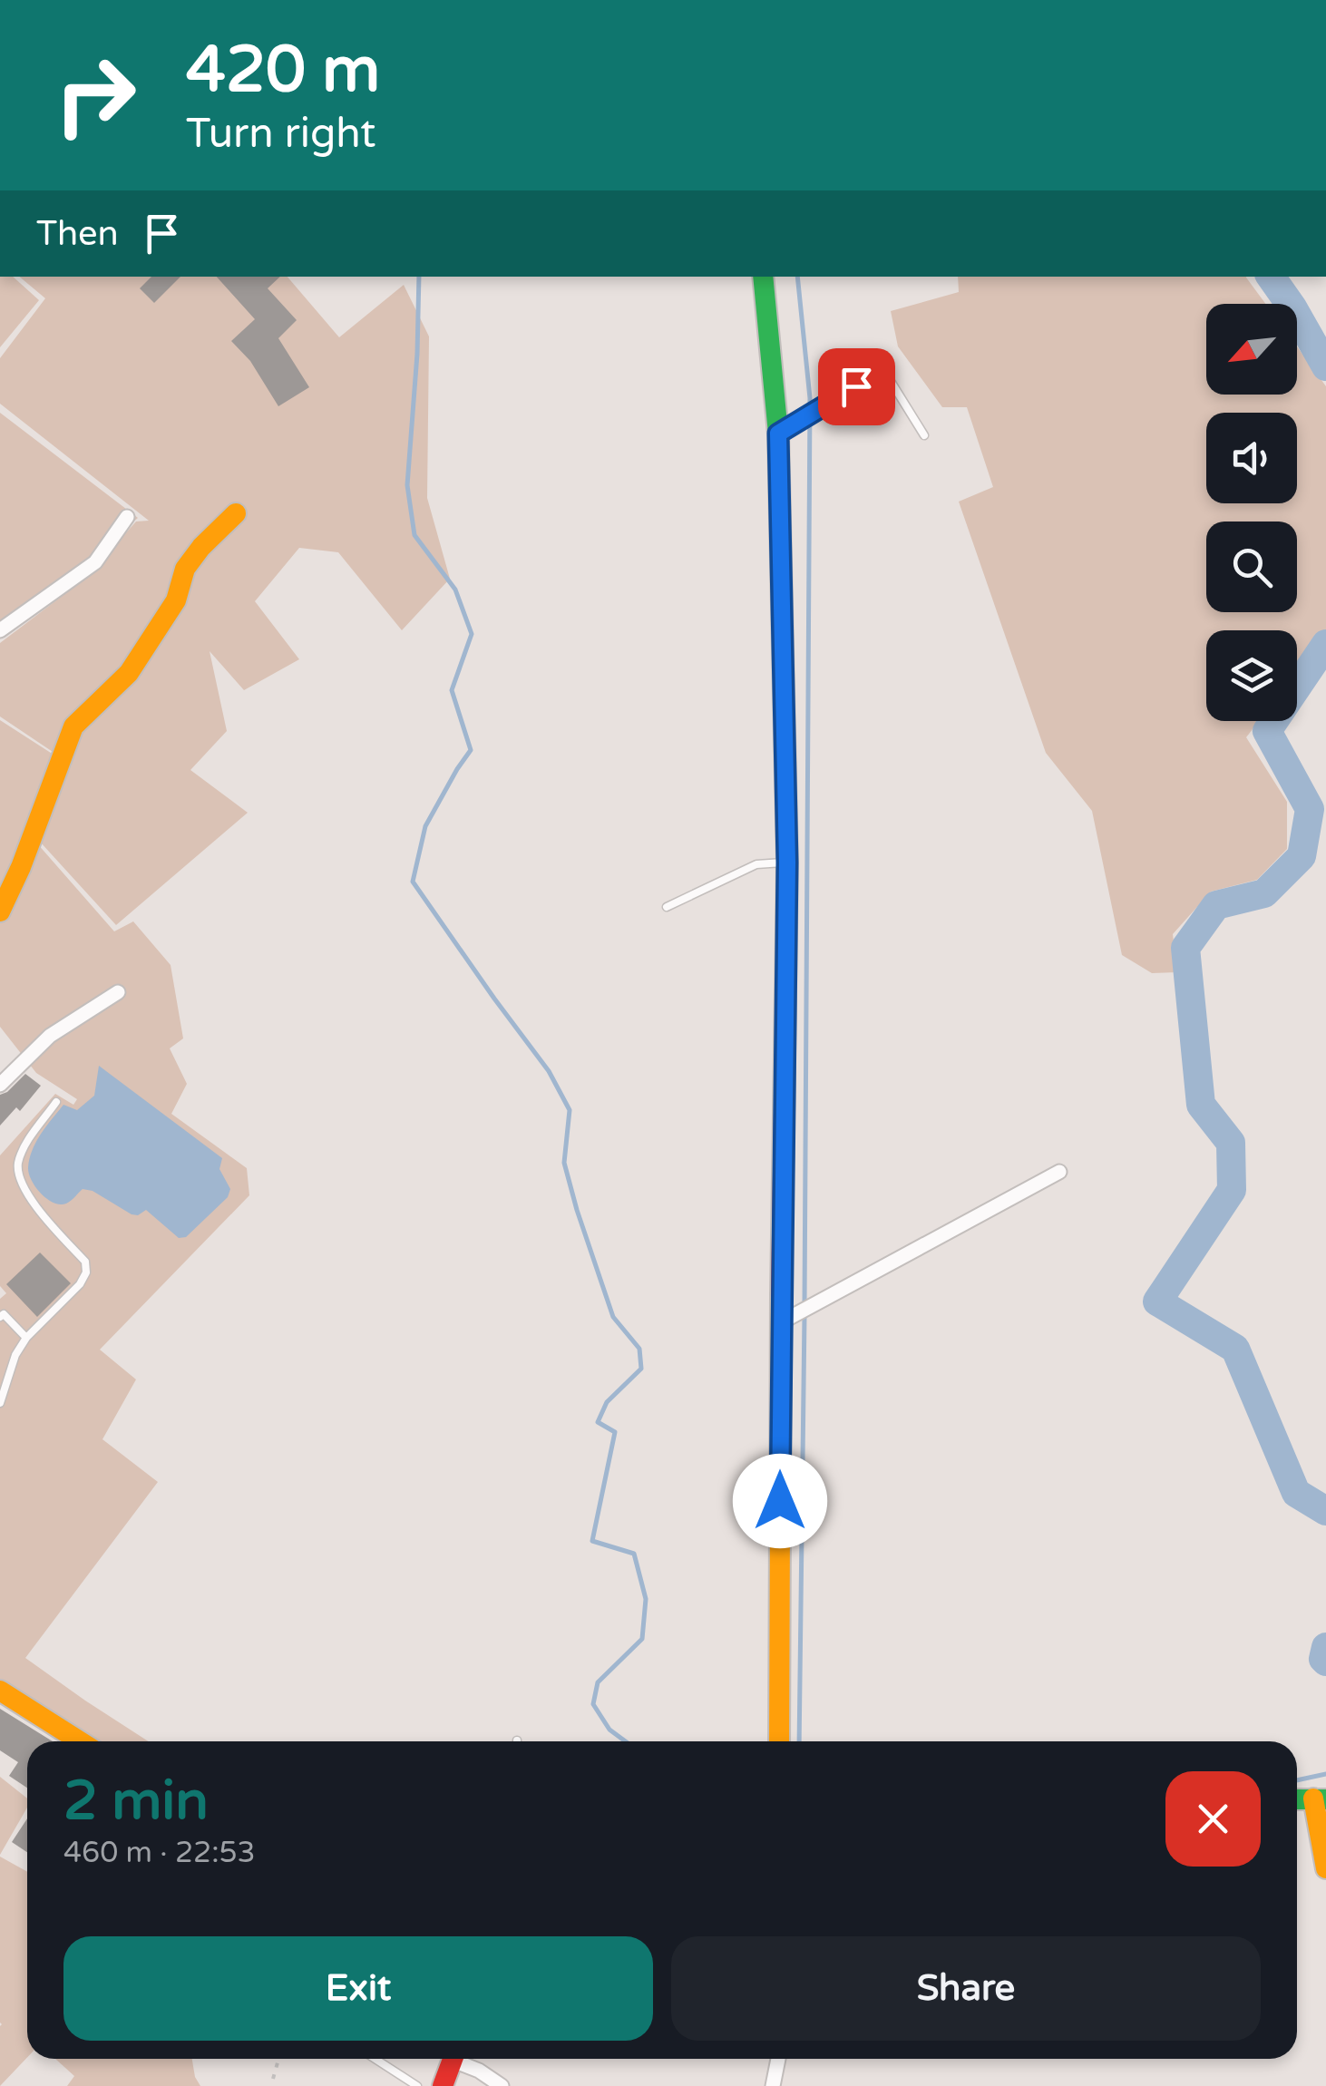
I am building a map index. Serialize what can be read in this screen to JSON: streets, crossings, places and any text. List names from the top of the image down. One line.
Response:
{"north":"bottom left","page":{"turn":["420 m","Turn right"],"then":"Then","heading":["2 min","460 m · 22:53"],"buttons":["Exit","Share"]}}
